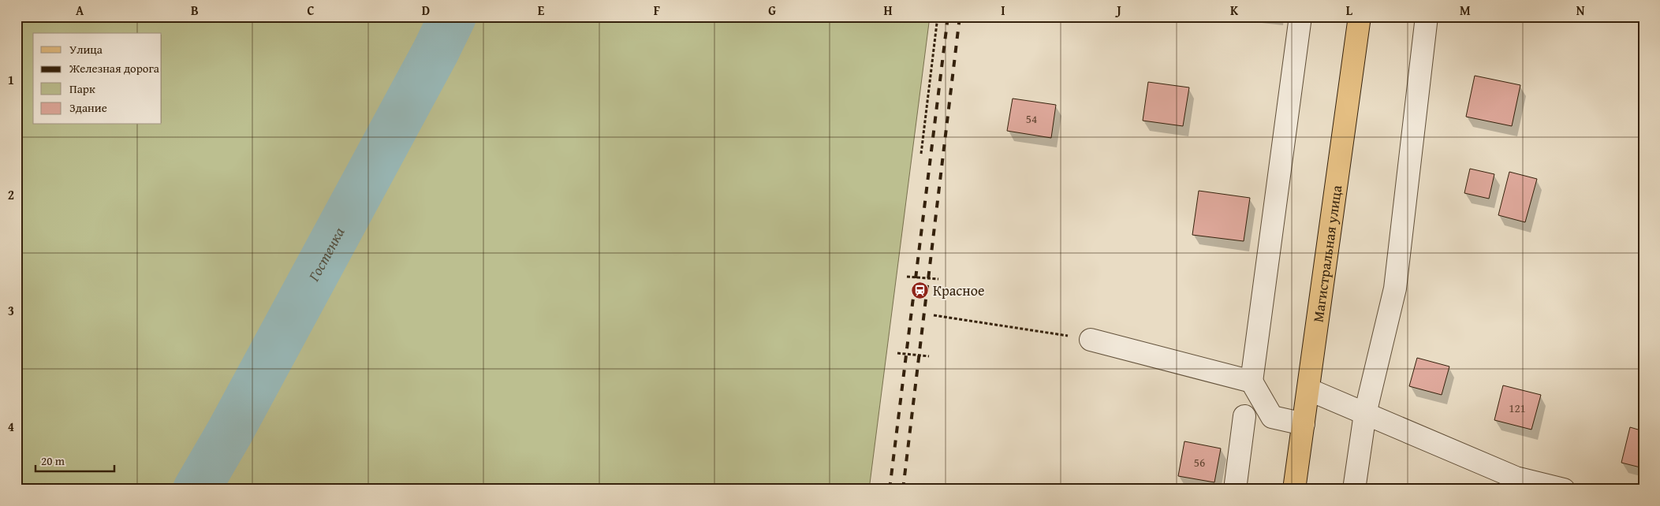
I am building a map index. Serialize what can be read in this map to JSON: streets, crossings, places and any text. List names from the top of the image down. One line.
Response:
{"streets":{"main road":["Магистральная улица"]},"water":["Гостенка"],"places":{"station":["Красное"]},"house_numbers":["54","121","56"],"legend":["Улица","Железная дорога","Парк","Здание"],"scale_bar":"20 m","grid":{"columns":["A","B","C","D","E","F","G","H","I","J","K","L","M","N"],"rows":["1","2","3","4"]}}
